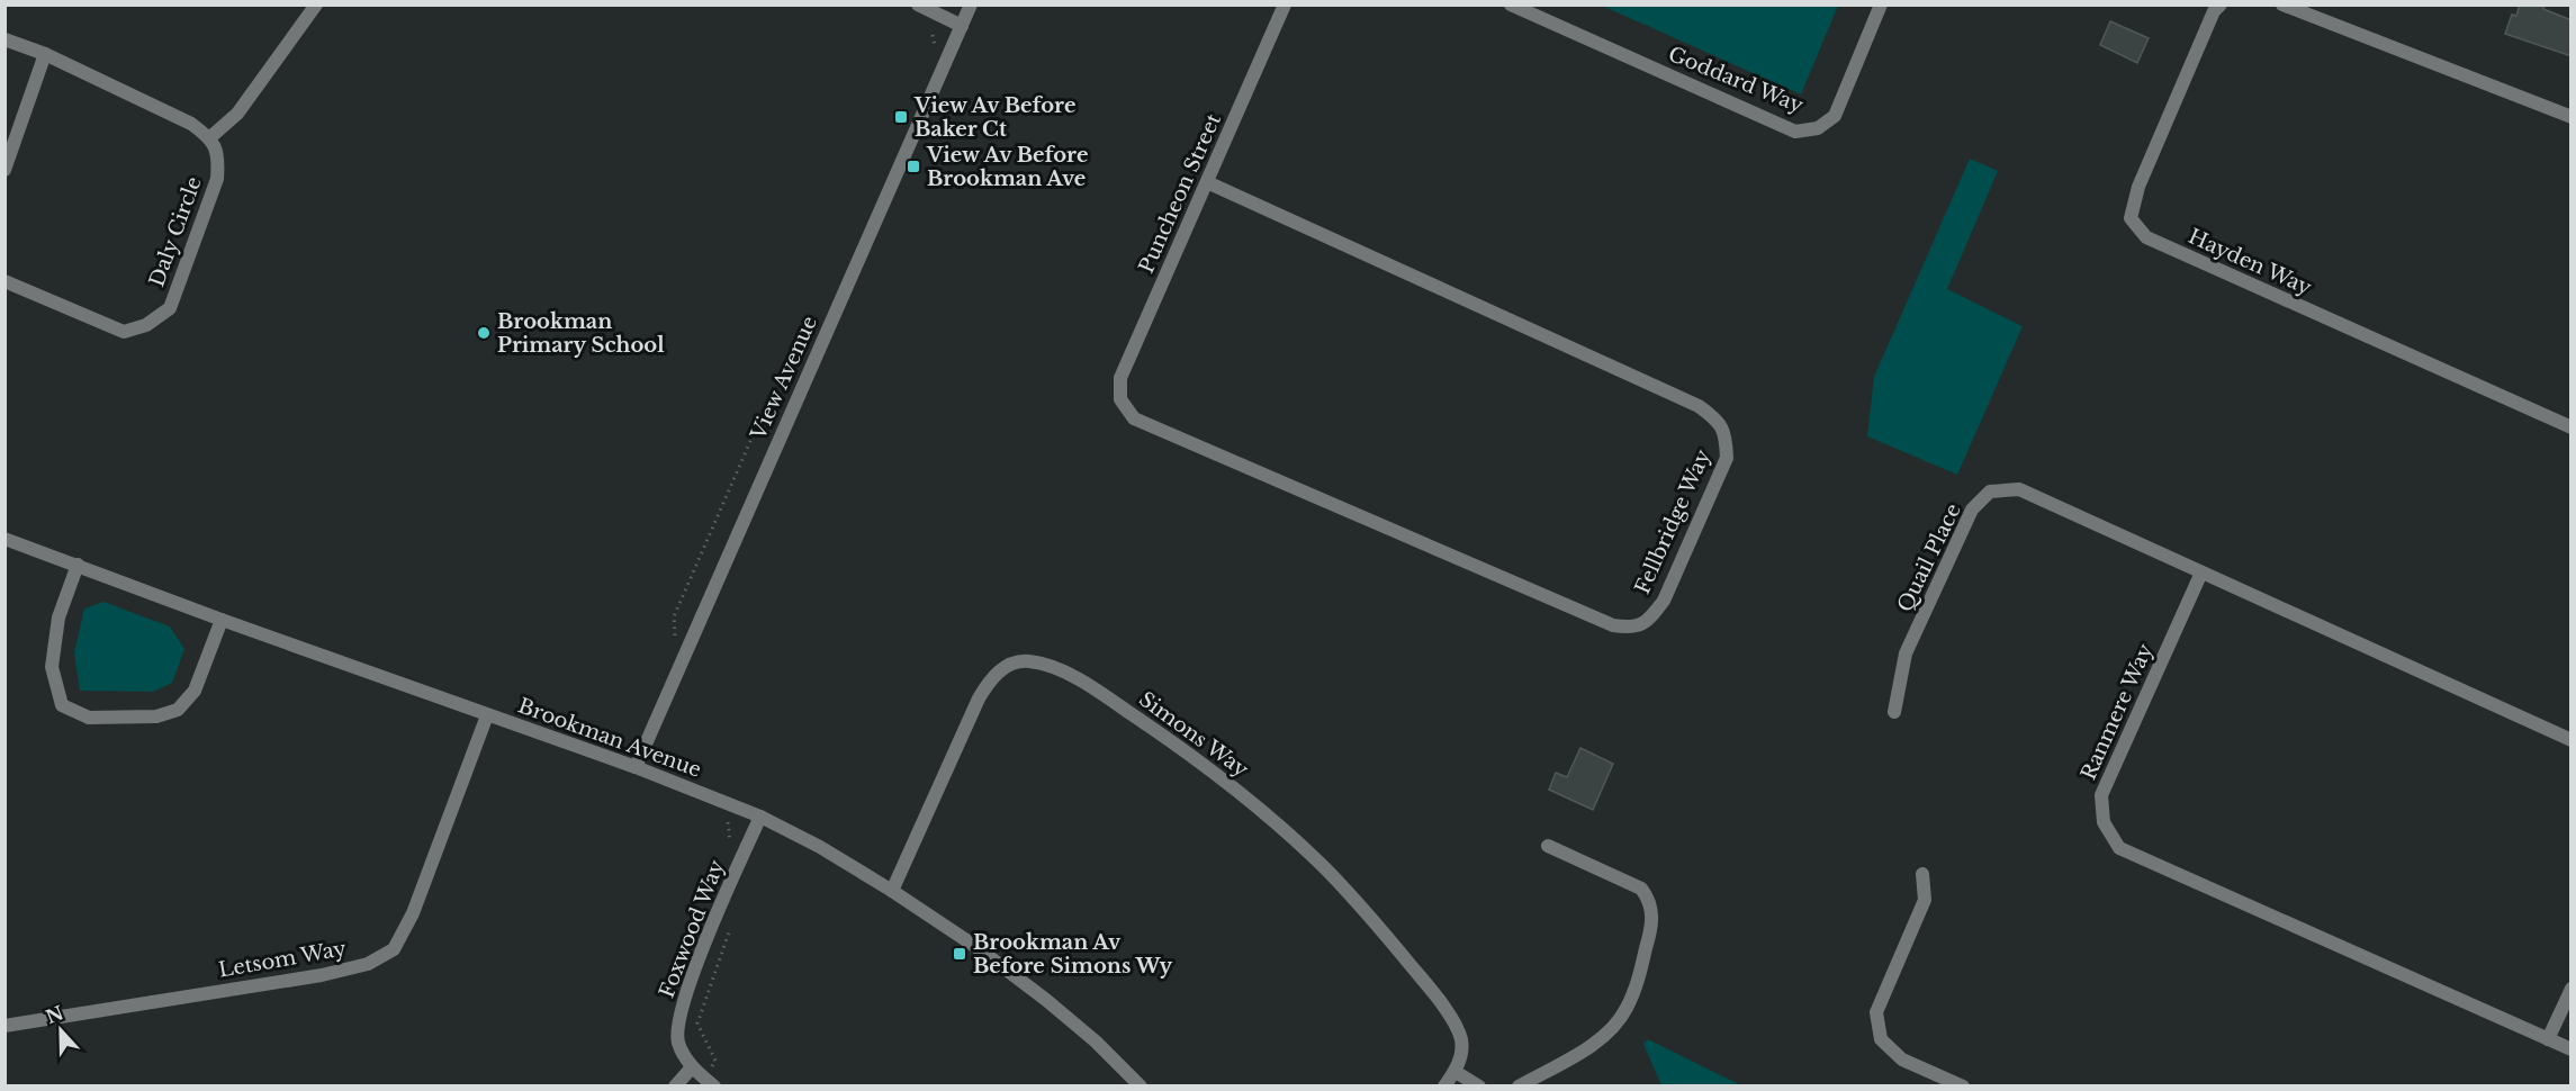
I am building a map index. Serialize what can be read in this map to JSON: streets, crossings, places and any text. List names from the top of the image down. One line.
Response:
{"streets":{"street":["Goddard Way","Puncheon Street","Daly Circle","Hayden Way","View Avenue","Fellbridge Way","Quail Place","Ranmere Way","Simons Way","Brookman Avenue","Foxwood Way","Letsom Way"]},"crossings":[["Puncheon Street","Fellbridge Way"],["View Avenue","Brookman Avenue"],["Quail Place","Ranmere Way"],["Simons Way","Brookman Avenue"],["Brookman Avenue","Foxwood Way"],["Brookman Avenue","Letsom Way"]],"places":{"transit":["View Av Before Baker Ct","View Av Before Brookman Ave","Brookman Av Before Simons Wy"],"other":["Brookman Primary School"]},"north":"top"}
